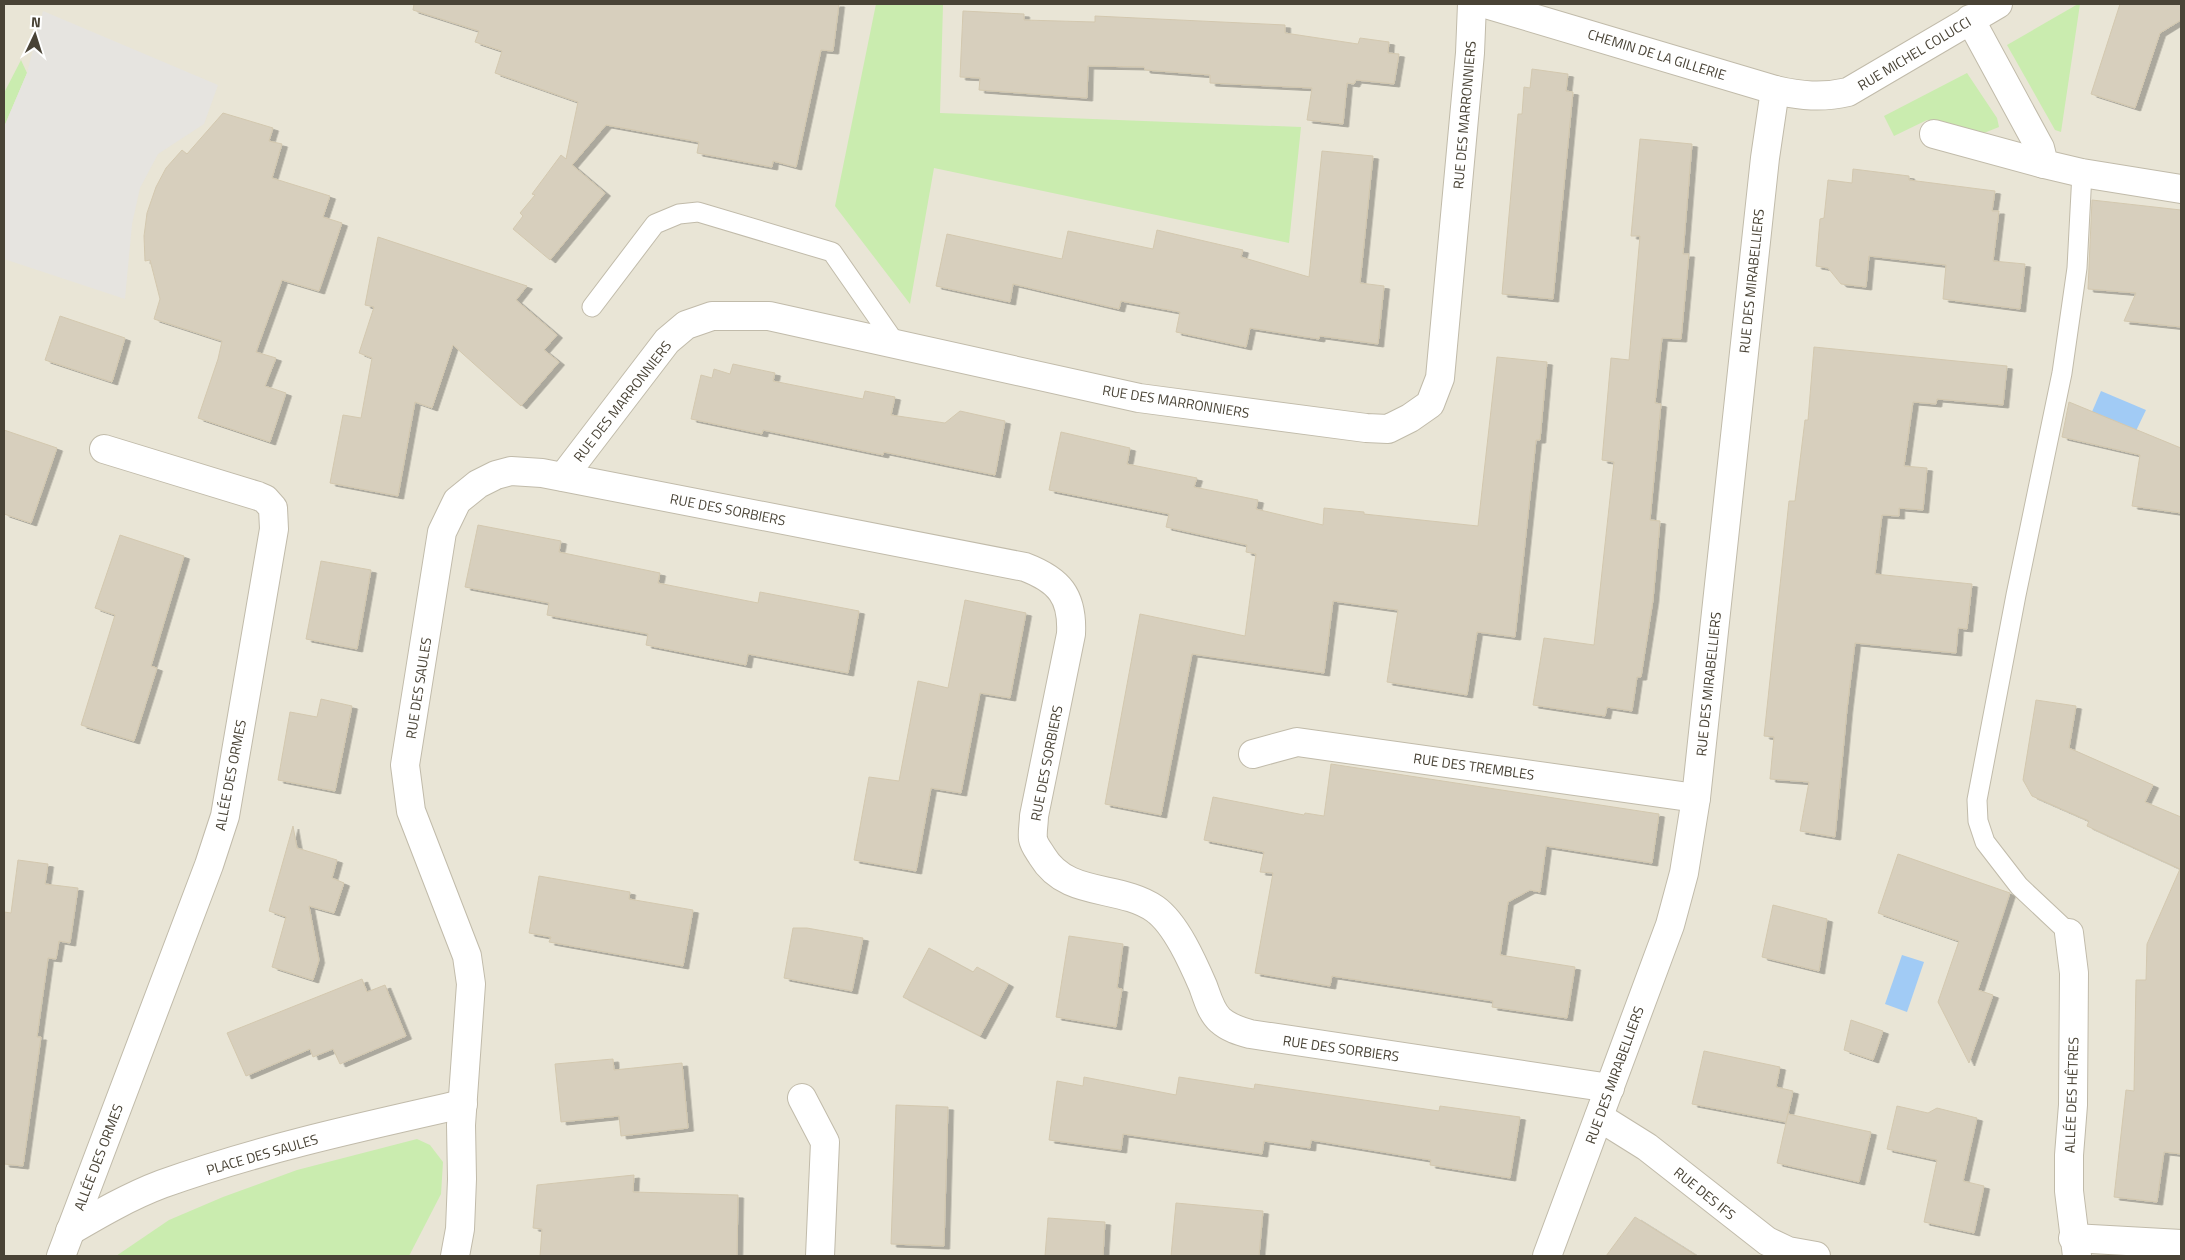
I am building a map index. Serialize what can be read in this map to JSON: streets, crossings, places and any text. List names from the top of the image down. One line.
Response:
{"streets":{"street":["RUE MICHEL COLUCCI","CHEMIN DE LA GILLERIE","RUE DES MARRONNIERS","RUE DES MIRABELLIERS","RUE DES SORBIERS","RUE DES SAULES","RUE DES TREMBLES","ALLÉE DES ORMES","ALLÉE DES HÊTRES","PLACE DES SAULES","RUE DES IFS"]},"crossings":[["RUE MICHEL COLUCCI","CHEMIN DE LA GILLERIE"],["CHEMIN DE LA GILLERIE","RUE DES MIRABELLIERS"],["RUE DES MARRONNIERS","RUE DES SORBIERS"],["RUE DES MARRONNIERS","RUE DES SAULES"],["RUE DES MIRABELLIERS","RUE DES SORBIERS"],["RUE DES MIRABELLIERS","RUE DES TREMBLES"],["RUE DES MIRABELLIERS","RUE DES IFS"],["RUE DES SORBIERS","RUE DES SAULES"],["RUE DES SAULES","PLACE DES SAULES"],["ALLÉE DES ORMES","PLACE DES SAULES"]],"north":"top"}
